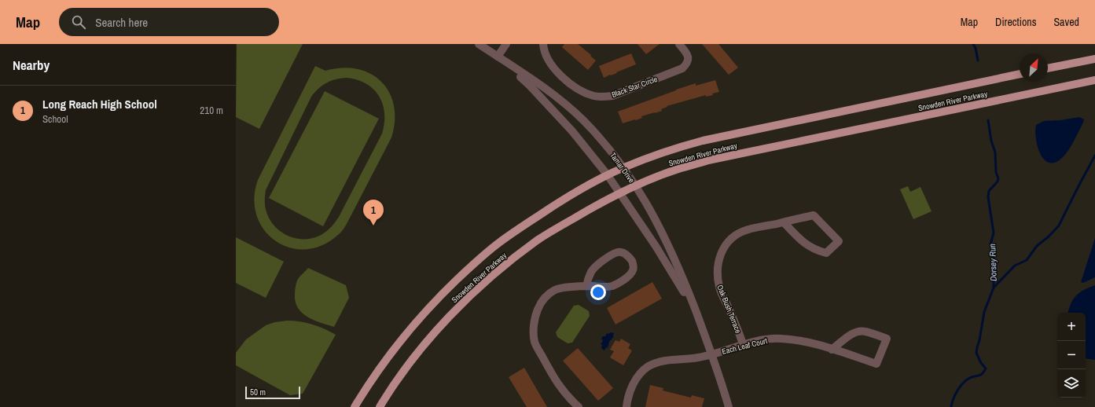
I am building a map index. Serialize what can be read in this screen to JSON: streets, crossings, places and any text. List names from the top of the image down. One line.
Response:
{"streets":{"main road":["Snowden River Parkway"],"street":["Black Star Circle","Tamar Drive","Oak Bush Terrace","Each Leaf Court"]},"crossings":[["Snowden River Parkway","Tamar Drive"],["Tamar Drive","Each Leaf Court"],["Oak Bush Terrace","Each Leaf Court"]],"water":["Dorsey Run"],"scale_bar":"50 m","north":"top right","page":{"header":"Map","search":"Search here","nav":["Map","Directions","Saved"],"heading":"Nearby","list":[{"mark":"1","name":"Long Reach High School","note":"School","value":"210 m"}],"pins":"1","map_buttons":["+","−"],"scale":"50 m"}}
